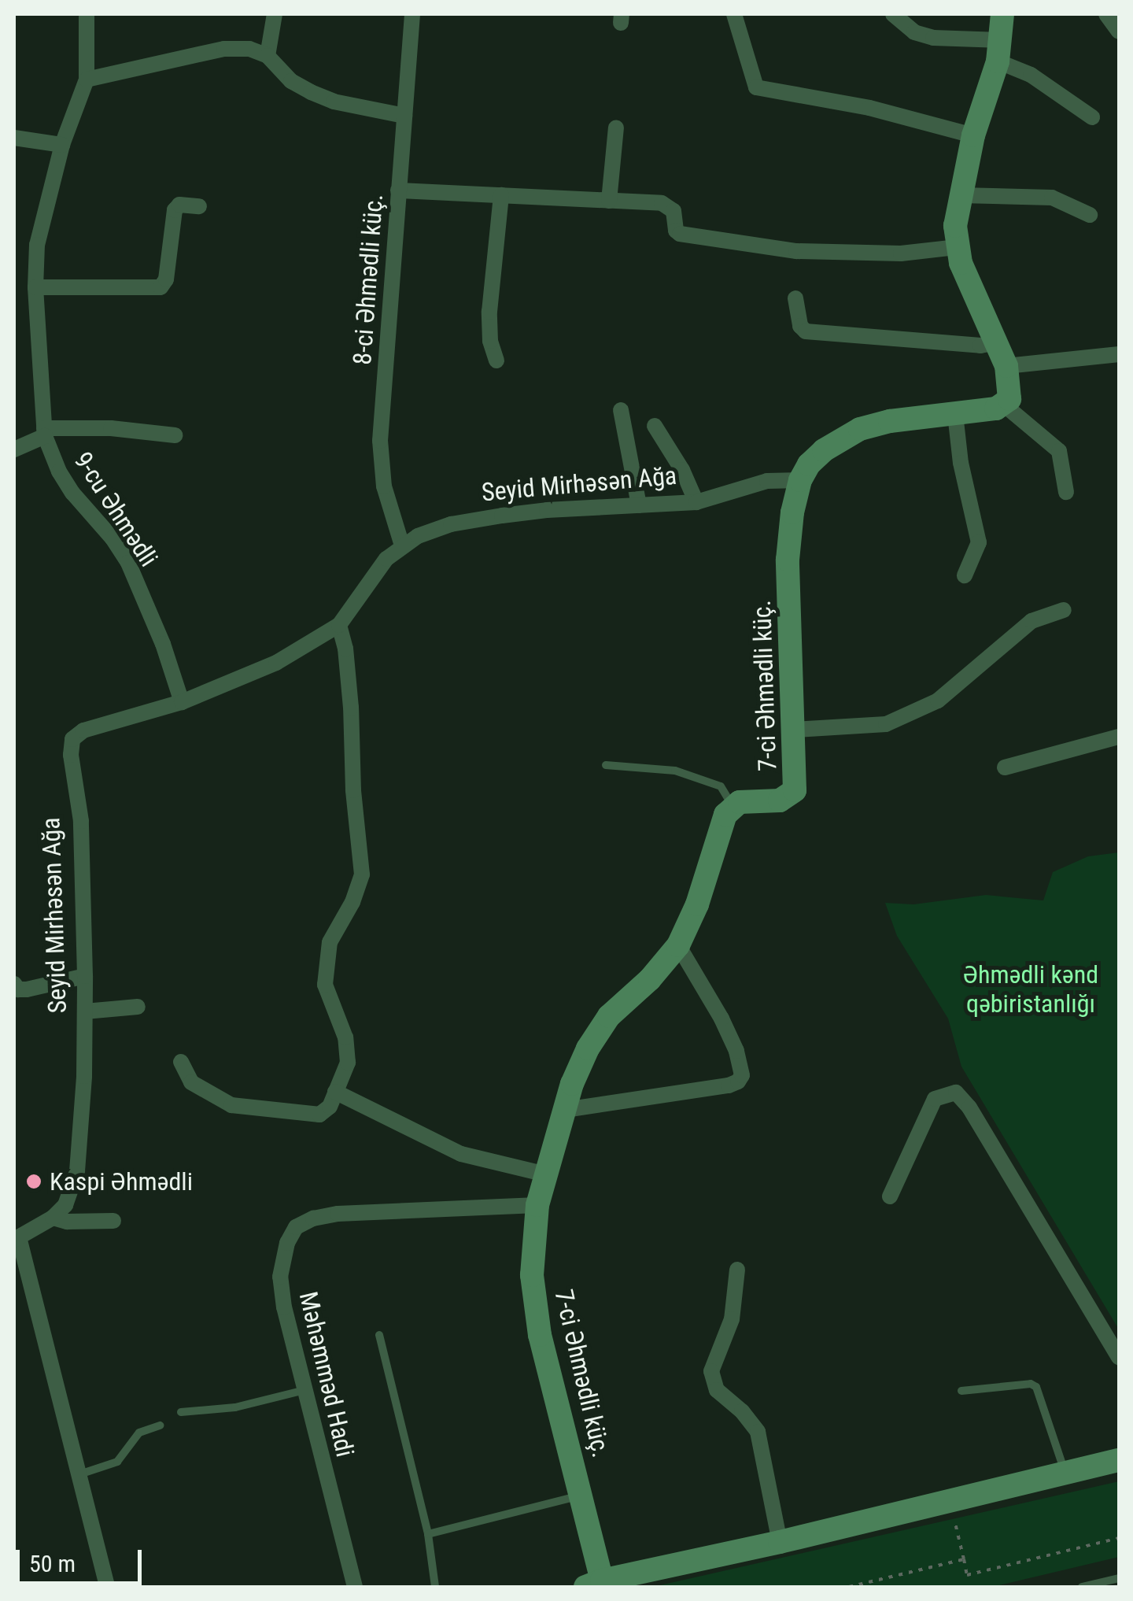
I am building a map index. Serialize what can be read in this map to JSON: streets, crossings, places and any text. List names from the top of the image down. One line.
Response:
{"streets":{"street":["8-ci Əhmədli küç.","Seyid Mirhəsən Ağa","9-cu Əhmədli","7-ci Əhmədli küç.","Məhəmməd Hadi"]},"crossings":[["8-ci Əhmədli küç.","Seyid Mirhəsən Ağa"],["Seyid Mirhəsən Ağa","9-cu Əhmədli"],["Seyid Mirhəsən Ağa","7-ci Əhmədli küç."],["7-ci Əhmədli küç.","Məhəmməd Hadi"]],"parks":["Əhmədli kənd qəbiristanlığı"],"places":["Kaspi Əhmədli"],"scale_bar":"50 m"}
